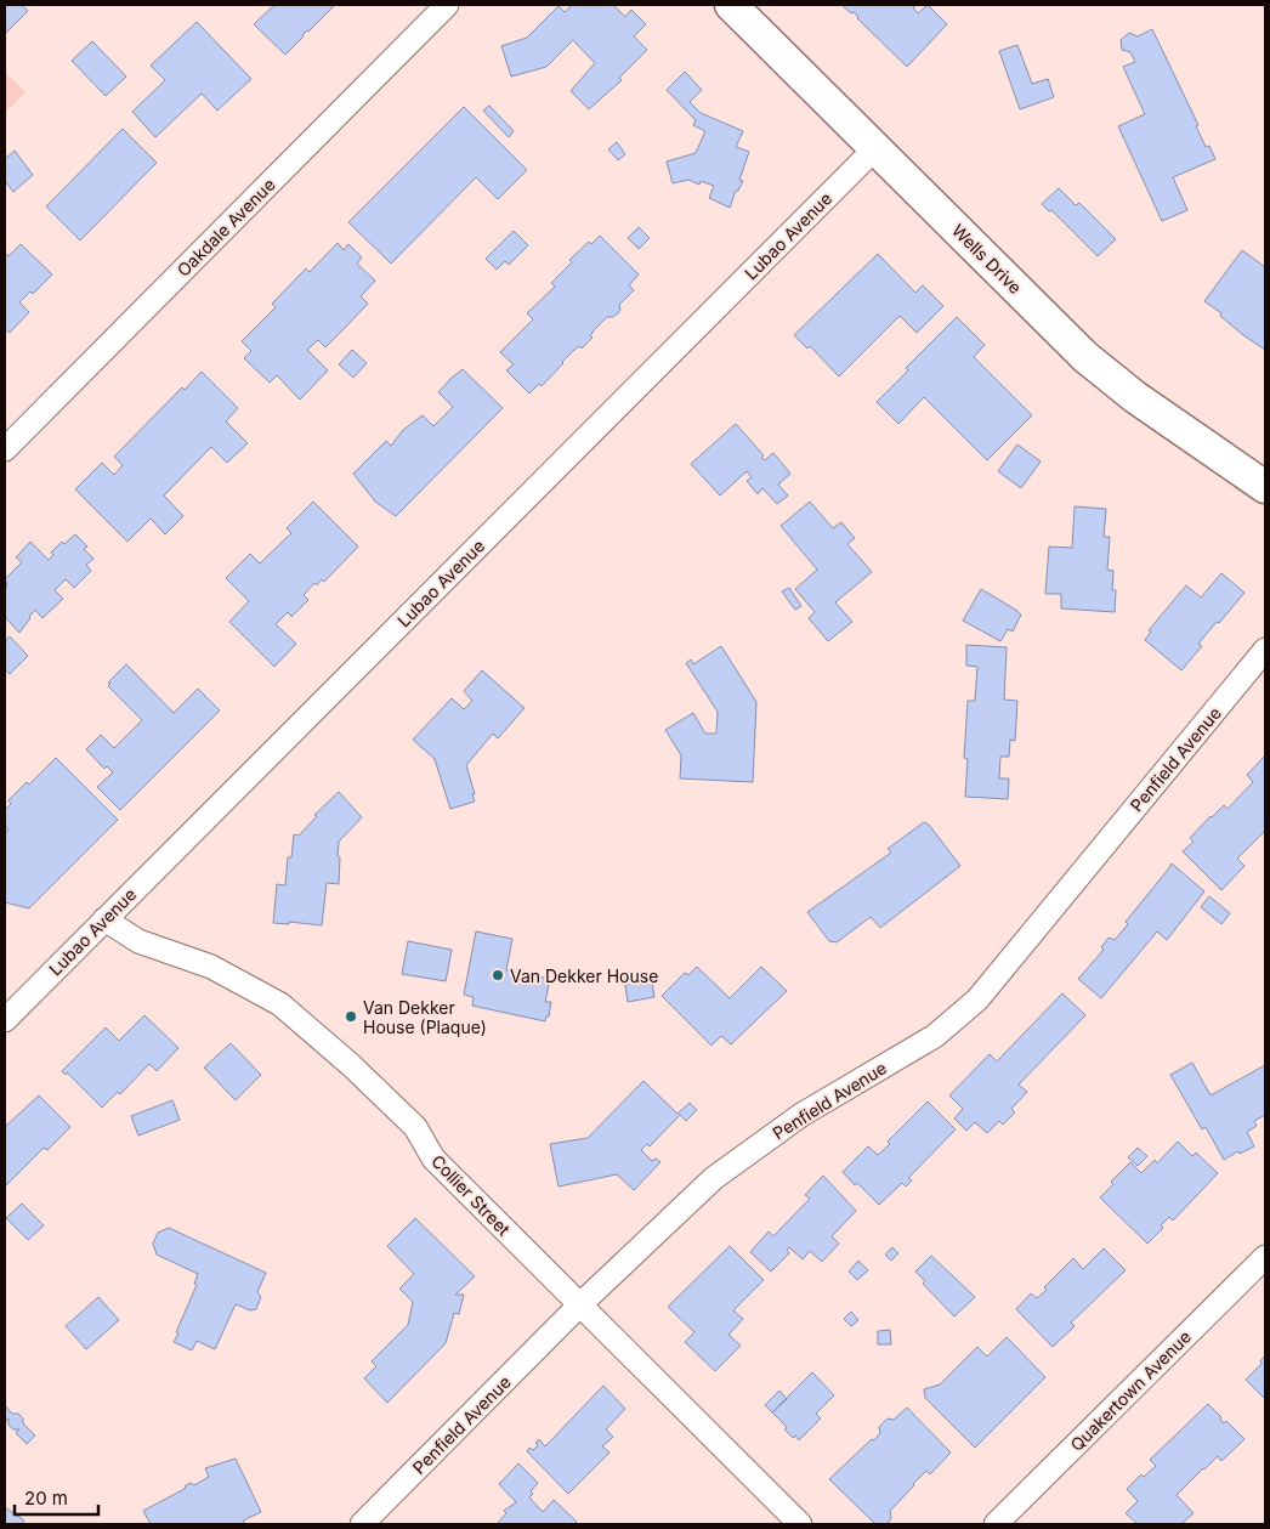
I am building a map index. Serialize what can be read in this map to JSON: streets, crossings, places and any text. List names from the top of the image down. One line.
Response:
{"streets":{"main road":["Wells Drive"],"street":["Oakdale Avenue","Lubao Avenue","Penfield Avenue","Collier Street","Quakertown Avenue"]},"crossings":[["Lubao Avenue","Wells Drive"],["Lubao Avenue","Collier Street"],["Penfield Avenue","Collier Street"]],"places":["Van Dekker House","Van Dekker House (Plaque)"],"scale_bar":"20 m"}
